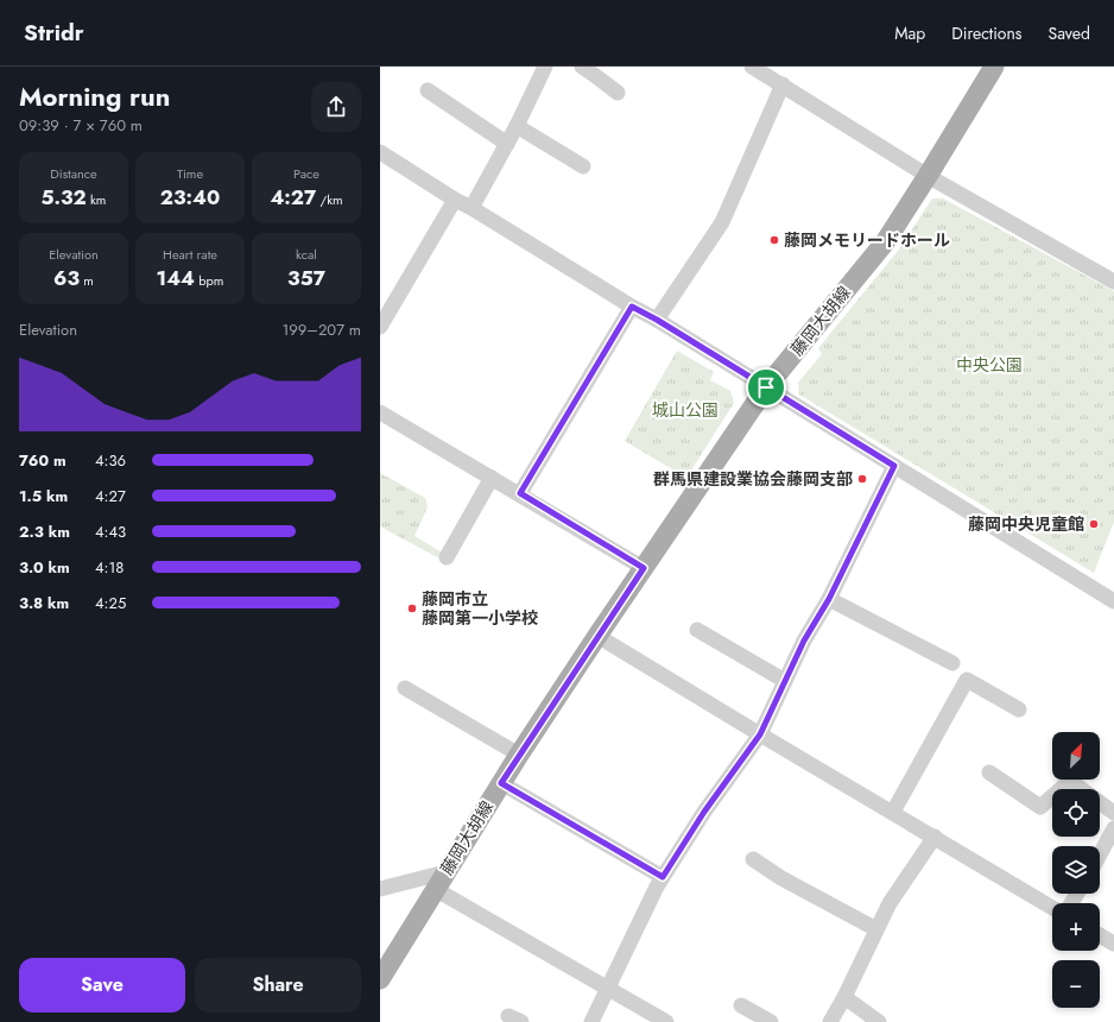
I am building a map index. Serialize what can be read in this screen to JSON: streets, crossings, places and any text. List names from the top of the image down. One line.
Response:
{"streets":{"main road":["藤岡大胡線"]},"parks":["中央公園","城山公園"],"places":["藤岡メモリードホール","群馬県建設業協会藤岡支部","藤岡中央児童館","藤岡市立 藤岡第一小学校"],"north":"top right","page":{"header":"Stridr","nav":["Map","Directions","Saved"],"heading":["Morning run","09:39 · 7 × 760 m"],"stats":[["Distance","5.32 km"],["Time","23:40"],["Pace","4:27 /km"],["Elevation","63 m"],["Heart rate","144 bpm"],["kcal","357"]],"chart":["Elevation","199–207 m"],"list":[{"name":"760 m","note":"4:36"},{"name":"1.5 km","note":"4:27"},{"name":"2.3 km","note":"4:43"},{"name":"3.0 km","note":"4:18"},{"name":"3.8 km","note":"4:25"}],"map_buttons":["+","−"],"buttons":["Save","Share"]}}
